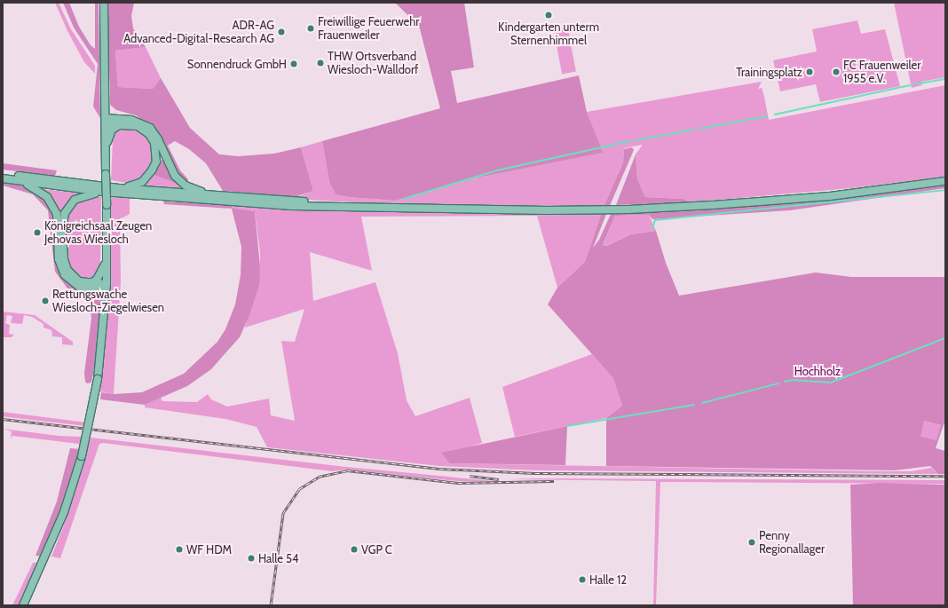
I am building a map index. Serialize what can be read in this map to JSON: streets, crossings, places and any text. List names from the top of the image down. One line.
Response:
{"parks":["Hochholz"],"places":["Kindergarten unterm Sternenhimmel","Freiwillige Feuerwehr Frauenweiler","ADR-AG Advanced-Digital-Research AG","THW Ortsverband Wiesloch-Walldorf","Sonnendruck GmbH","Trainingsplatz","FC Frauenweiler 1955 e.V.","Königreichsaal Zeugen Jehovas Wiesloch","Rettungswache Wiesloch-Ziegelwiesen","Penny Regionallager","WF HDM","VGP C","Halle 54","Halle 12"]}
